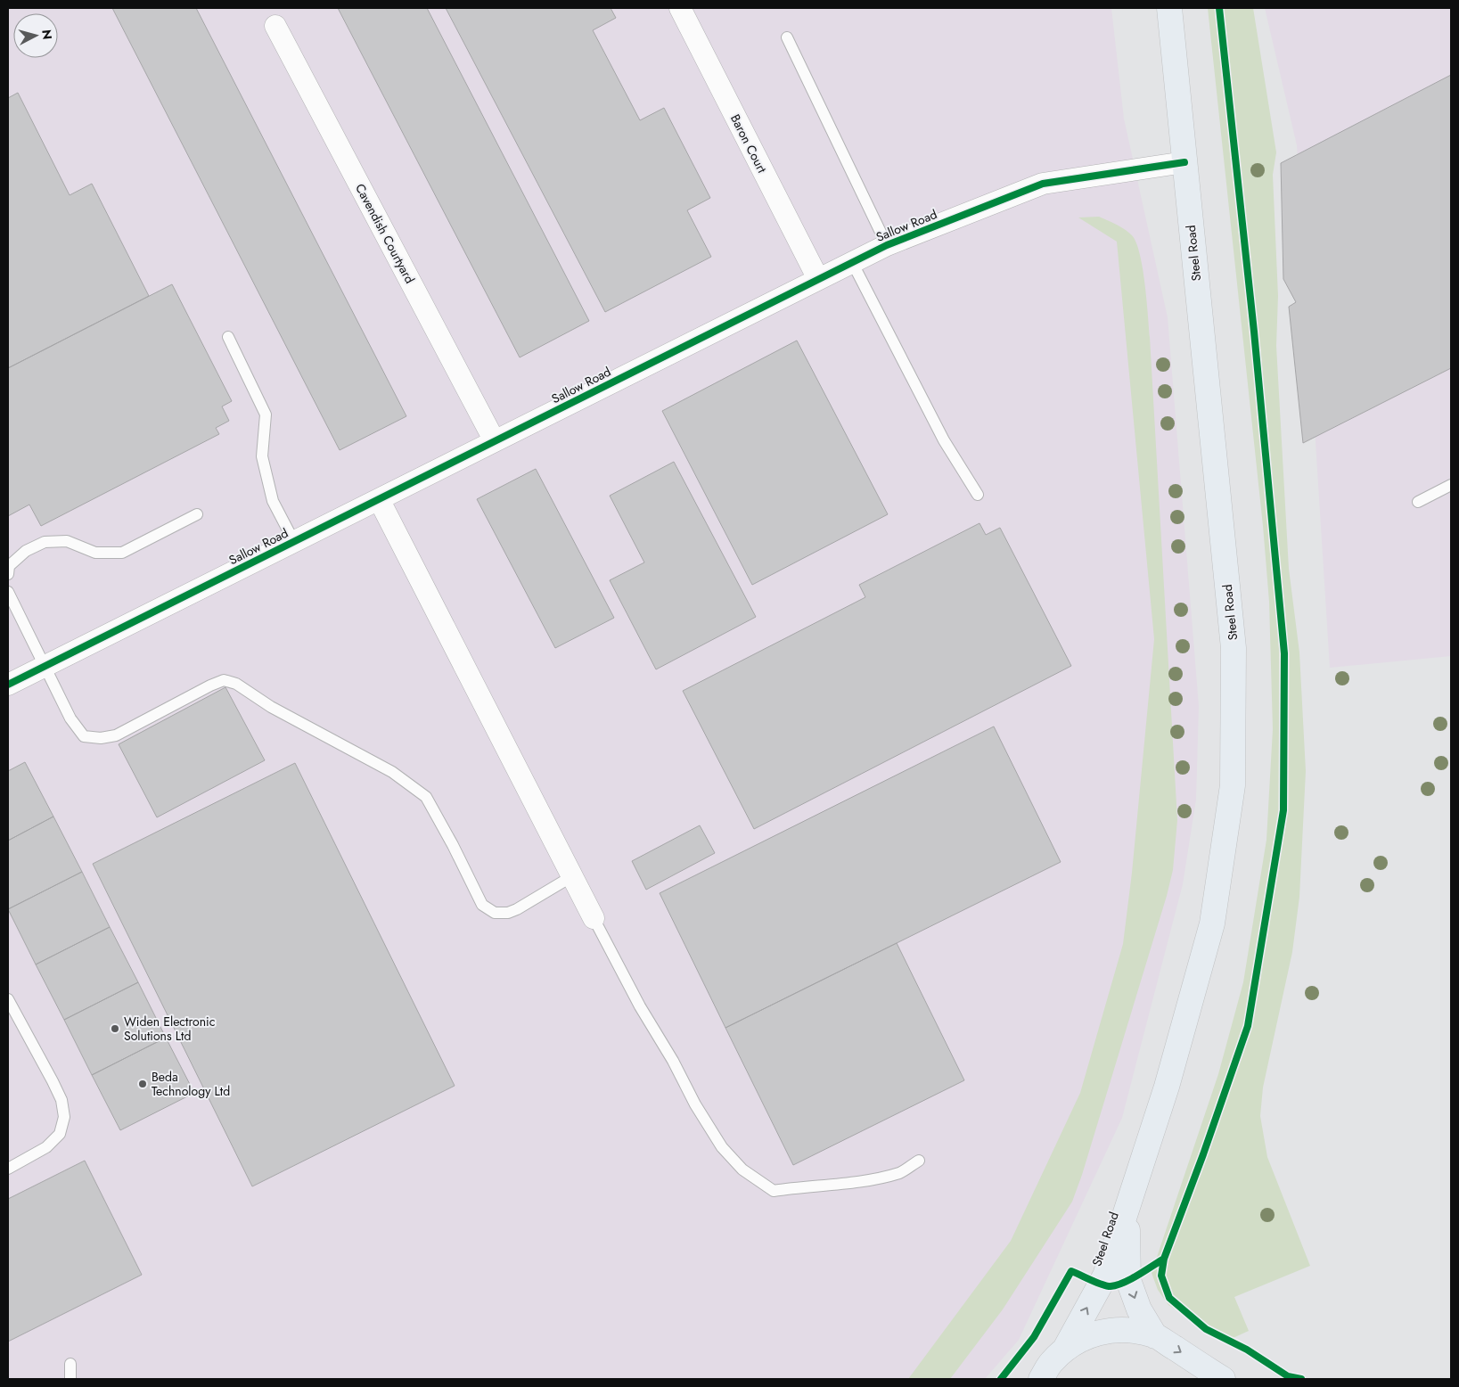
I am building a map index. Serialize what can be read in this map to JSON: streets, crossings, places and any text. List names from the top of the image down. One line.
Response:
{"streets":{"main road":["Steel Road"],"street":["Baron Court","Sallow Road","Cavendish Courtyard"]},"crossings":[["Baron Court","Sallow Road"],["Sallow Road","Cavendish Courtyard"],["Sallow Road","Steel Road"]],"places":["Widen Electronic Solutions Ltd","Beda Technology Ltd"],"north":"right"}
